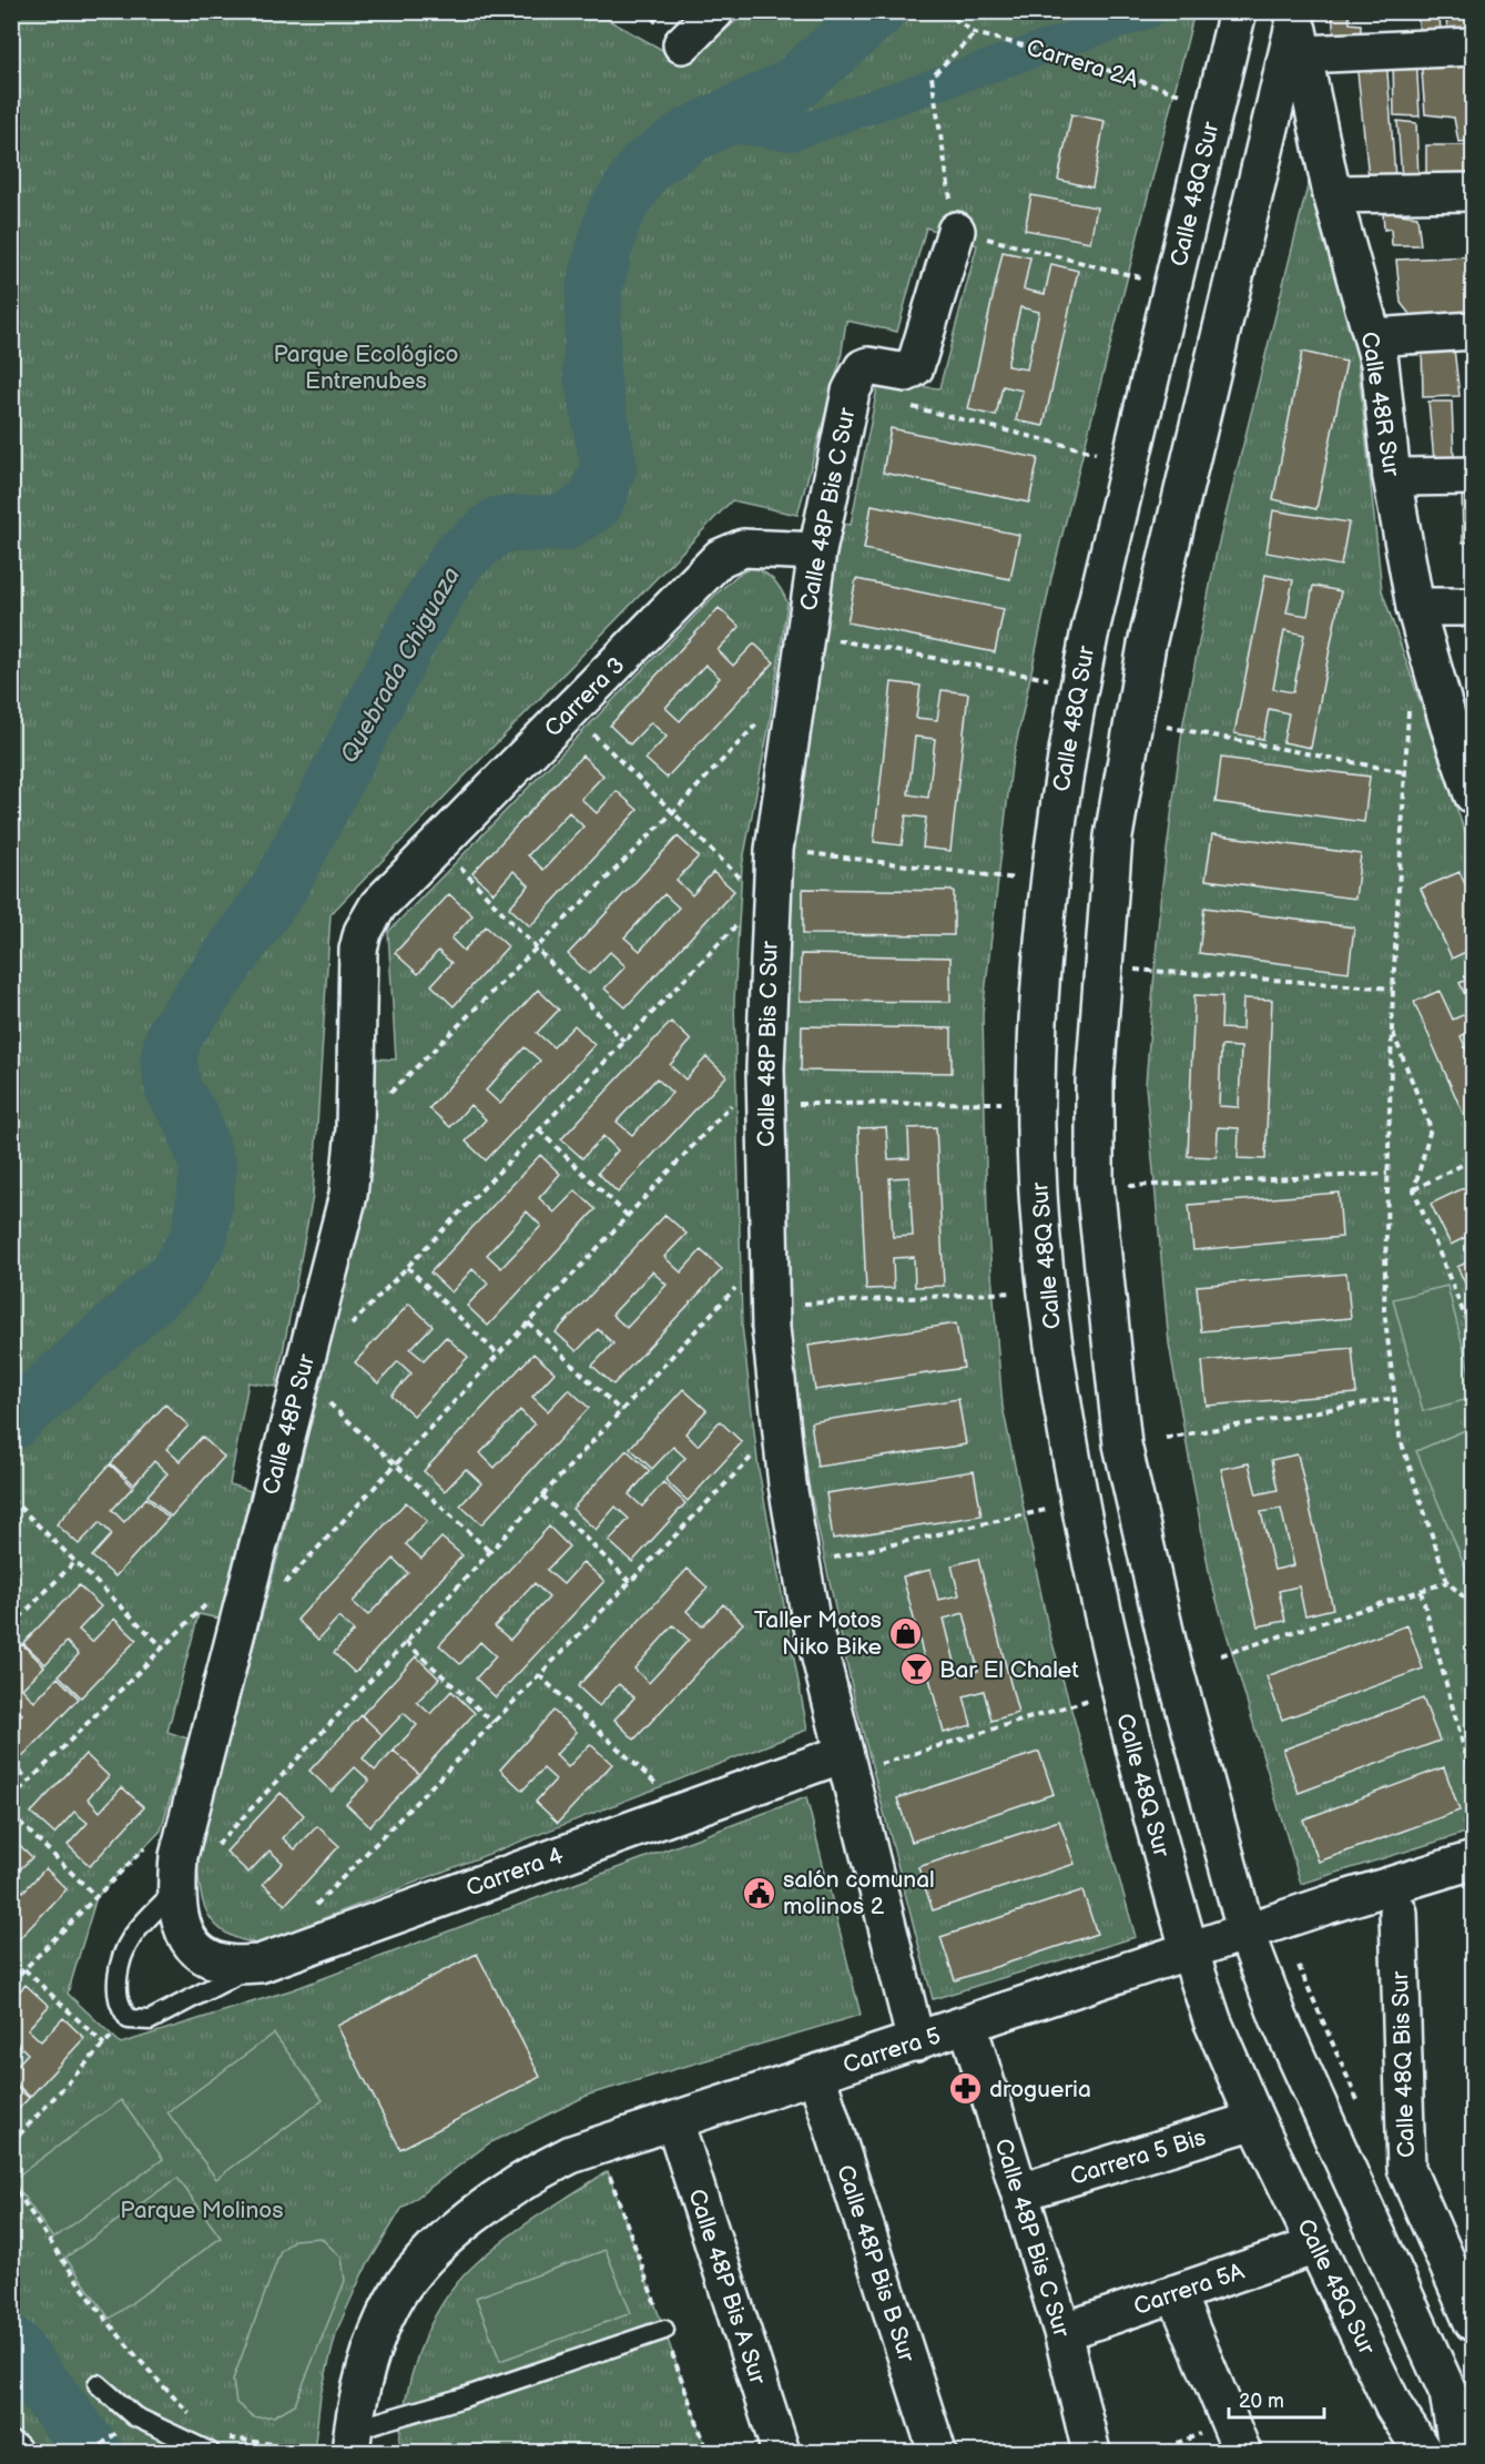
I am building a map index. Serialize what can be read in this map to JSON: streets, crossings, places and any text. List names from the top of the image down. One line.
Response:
{"streets":{"street":["Calle 48Q Sur","Calle 48R Sur","Calle 48P Bis C Sur","Carrera 3","Calle 48P Sur","Carrera 4","Carrera 5","Calle 48Q Bis Sur","Carrera 5 Bis","Calle 48P Bis B Sur","Calle 48P Bis A Sur","Carrera 5A"],"path":["Carrera 2A"]},"crossings":[["Calle 48Q Sur","Carrera 5"],["Calle 48Q Sur","Carrera 5 Bis"],["Calle 48Q Sur","Carrera 5A"],["Calle 48P Bis C Sur","Carrera 3"],["Calle 48P Bis C Sur","Carrera 4"],["Calle 48P Bis C Sur","Carrera 5"],["Calle 48P Bis C Sur","Carrera 5 Bis"],["Calle 48P Bis C Sur","Carrera 5A"],["Carrera 3","Calle 48P Sur"],["Calle 48P Sur","Carrera 4"],["Carrera 5","Calle 48P Bis B Sur"],["Carrera 5","Calle 48P Bis A Sur"]],"water":["Quebrada Chiguaza"],"parks":["Parque Ecológico Entrenubes","Parque Molinos"],"places":{"shop":["Taller Motos Niko Bike"],"bar":["Bar El Chalet"],"public building":["salón comunal molinos 2"],"pharmacy":["drogueria"]},"scale_bar":"20 m"}
